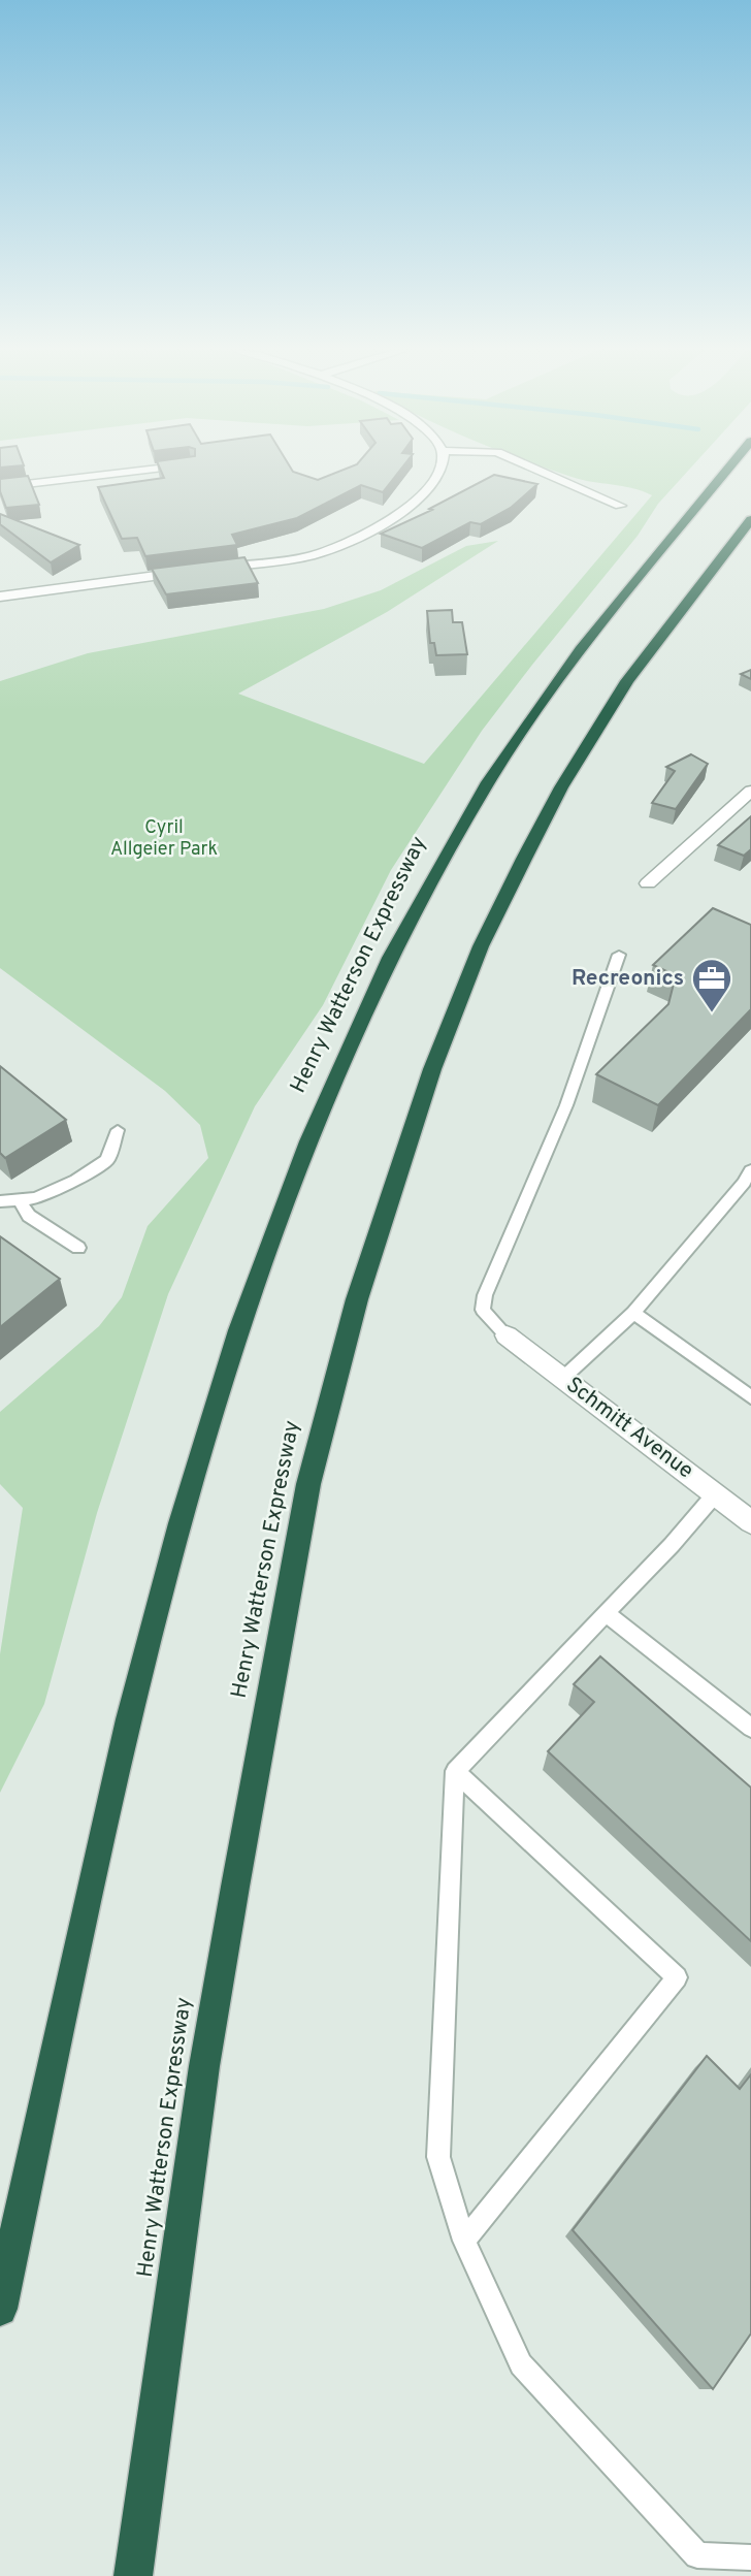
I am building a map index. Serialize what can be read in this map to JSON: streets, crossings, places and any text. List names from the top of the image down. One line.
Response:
{"streets":{"highway":["Henry Watterson Expressway"],"street":["Schmitt Avenue"]},"parks":["Cyril Allgeier Park"],"places":{"office":["Recreonics"]}}
